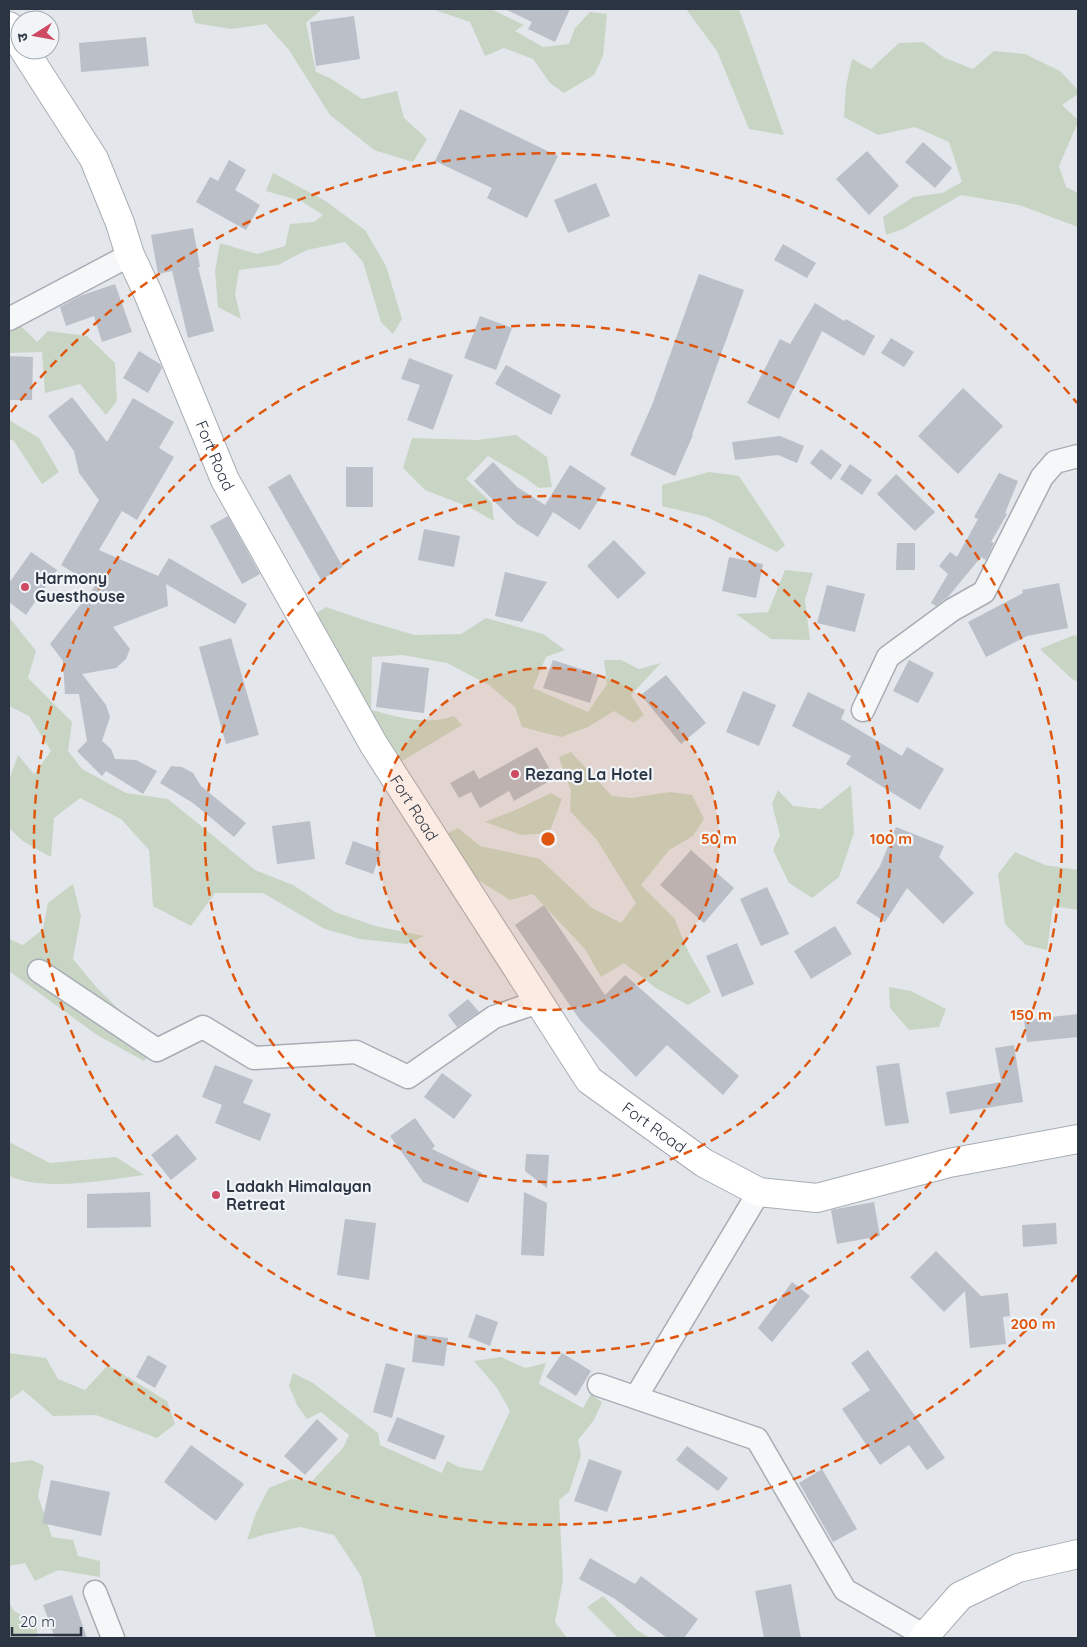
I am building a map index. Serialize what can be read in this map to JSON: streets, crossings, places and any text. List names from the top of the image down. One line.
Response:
{"streets":{"street":["Fort Road"]},"places":["Harmony Guesthouse","Rezang La Hotel","Ladakh Himalayan Retreat"],"scale_bar":"20 m","north":"left","rings":["50 m","100 m","150 m","200 m"]}
